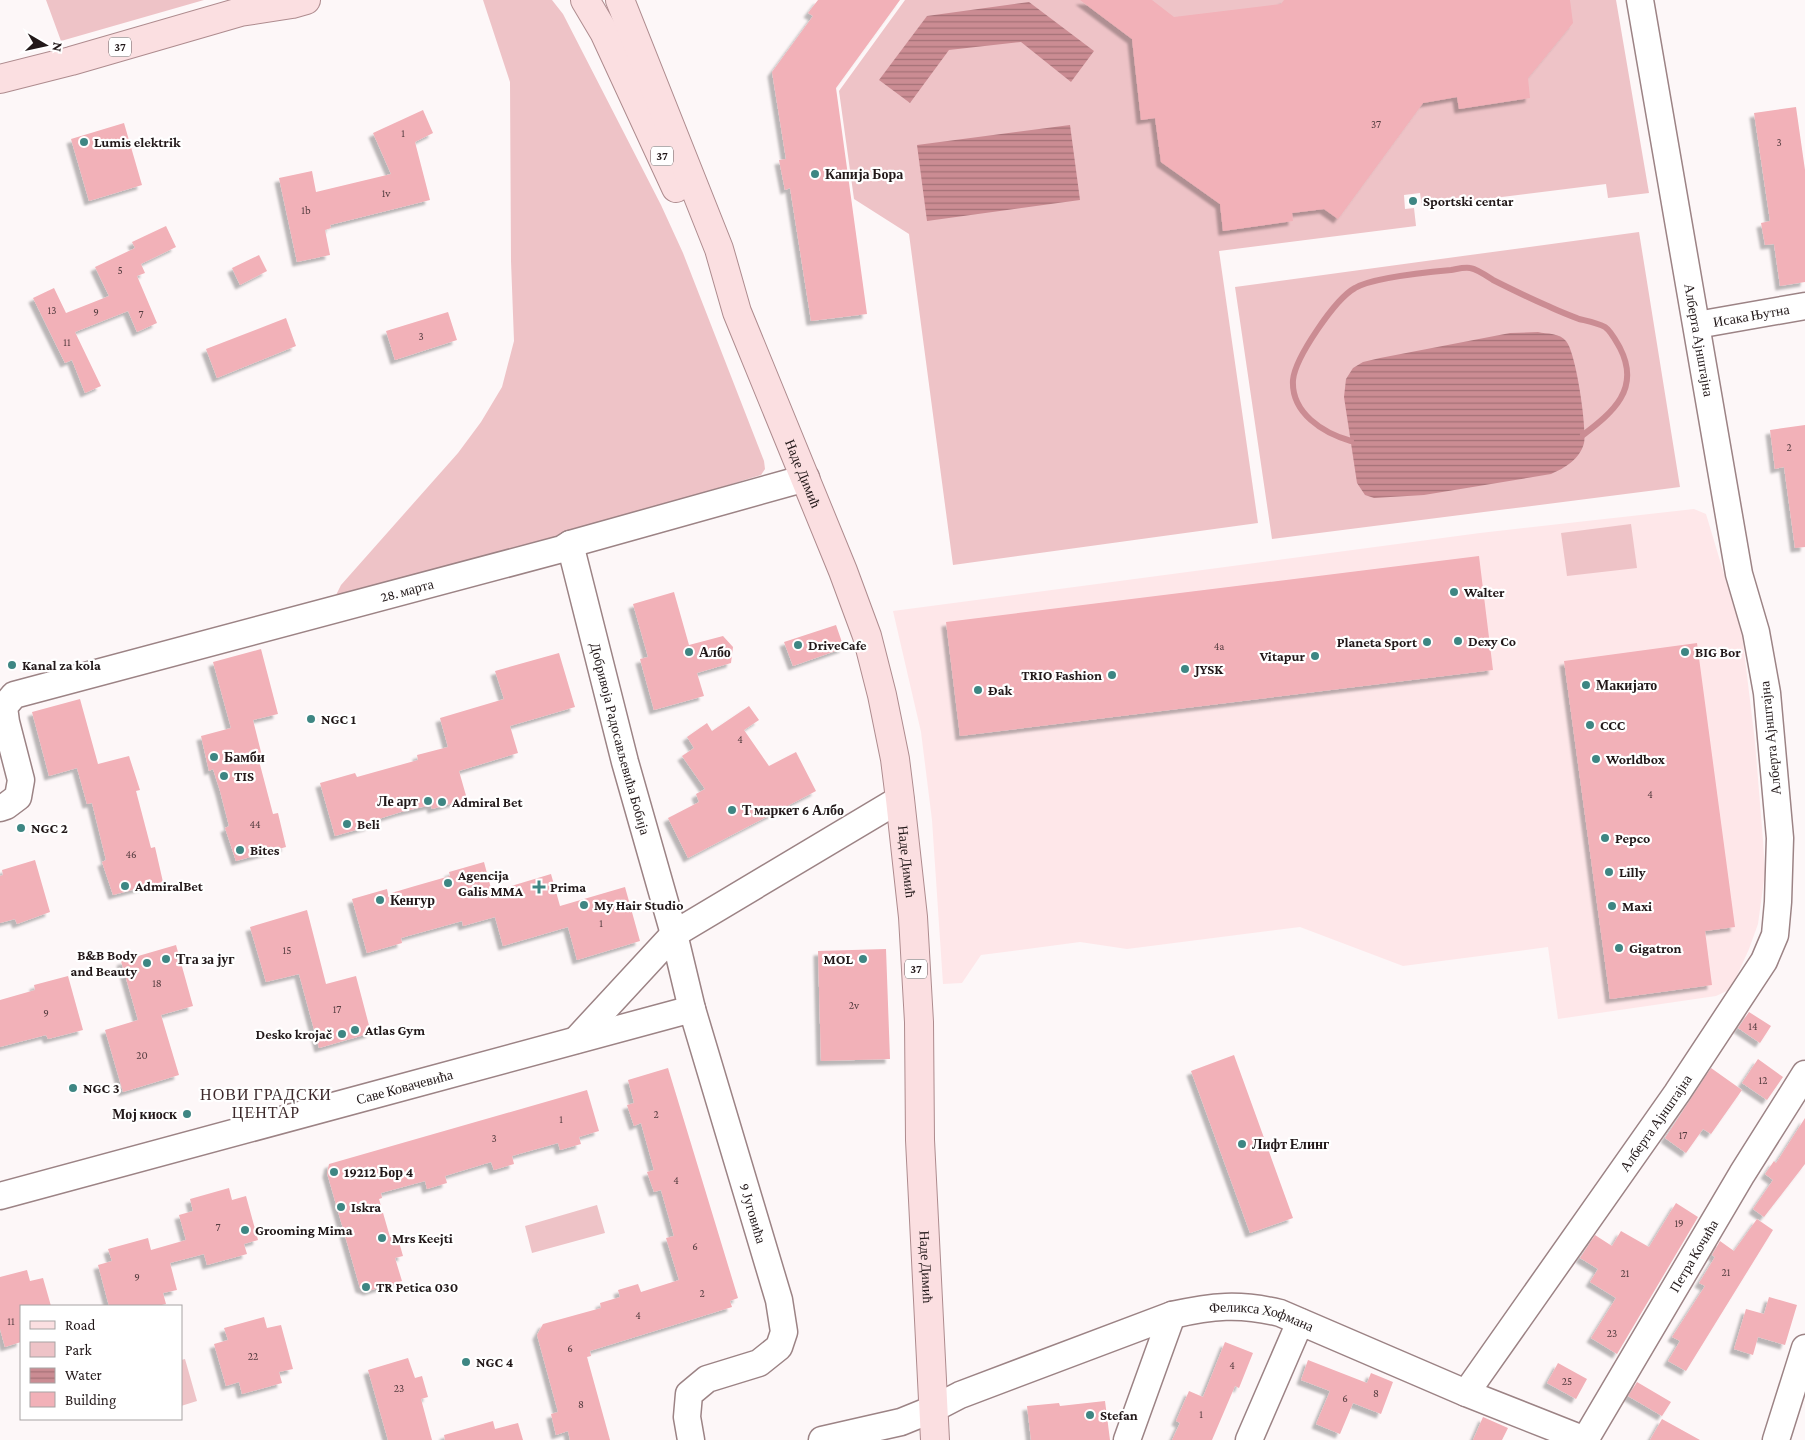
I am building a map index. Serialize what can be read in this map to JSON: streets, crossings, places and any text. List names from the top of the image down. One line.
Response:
{"streets":{"main road":["37","Наде Димић"],"street":["Исака Њутна","Алберта Ајнштајна","28. марта","Добривоја Радосављевића Бобија","Саве Ковачевића","9 Југовића","Петра Кочића","Феликса Хофмана"]},"crossings":[["37","Наде Димић"],["Исака Њутна","Алберта Ајнштајна"],["Алберта Ајнштајна","Феликса Хофмана"],["Наде Димић","28. марта"],["Наде Димић","Феликса Хофмана"],["28. марта","Добривоја Радосављевића Бобија"],["Добривоја Радосављевића Бобија","9 Југовића"],["Саве Ковачевића","9 Југовића"],["Петра Кочића","Феликса Хофмана"]],"districts":["НОВИ ГРАДСКИ ЦЕНТАР"],"places":{"other":["Lumis elektrik","Капија Бора","Sportski centar","Walter","Dexy Co","Planeta Sport","DriveCafe","Албо","BIG Bor","Vitapur","Kanal za kola","JYSK","TRIO Fashion","Макијато","Đak","NGC 1","CCC","Бамби","Worldbox","TIS","Ле арт","Admiral Bet","Т маркет 6 Албо","Beli","NGC 2","Pepco","Bites","Lilly","Agencija Galis MMA","AdmiralBet","Кенгур","My Hair Studio","Maxi","Gigatron","Тга за југ","MOL","B&B Body and Beauty","Atlas Gym","Desko krojač","NGC 3","Мој киоск","Лифт Елинг","19212 Бор 4","Iskra","Grooming Mima","Mrs Keejti","TR Petica 030","NGC 4","Stefan"],"health":["Prima"]},"house_numbers":["37","1","3","1v","1b","5","13","9","7","3","11","2","4a","4","4","44","46","1","15","18","2v","17","9","14","20","12","2","1","17","3","4","19","7","6","21","21","9","2","4","11","23","6","22","4","25","23","8","6","8","1"],"legend":["Road","Park","Water","Building"],"north":"right"}
